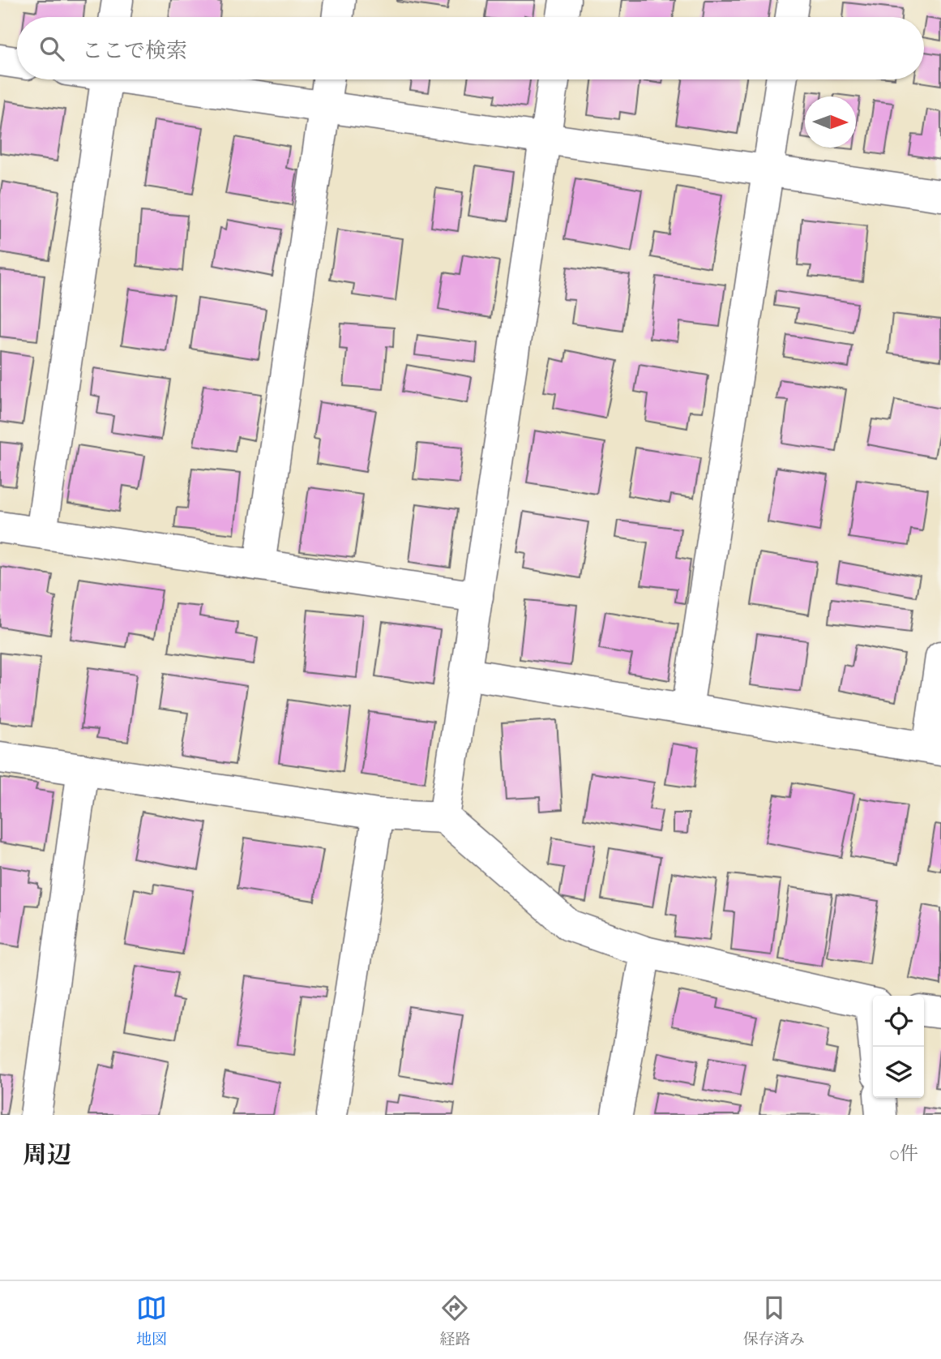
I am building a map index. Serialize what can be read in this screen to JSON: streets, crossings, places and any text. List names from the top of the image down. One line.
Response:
{"north":"right","page":{"search":"ここで検索","heading":["周辺","0件"],"nav":["地図","経路","保存済み"]}}
